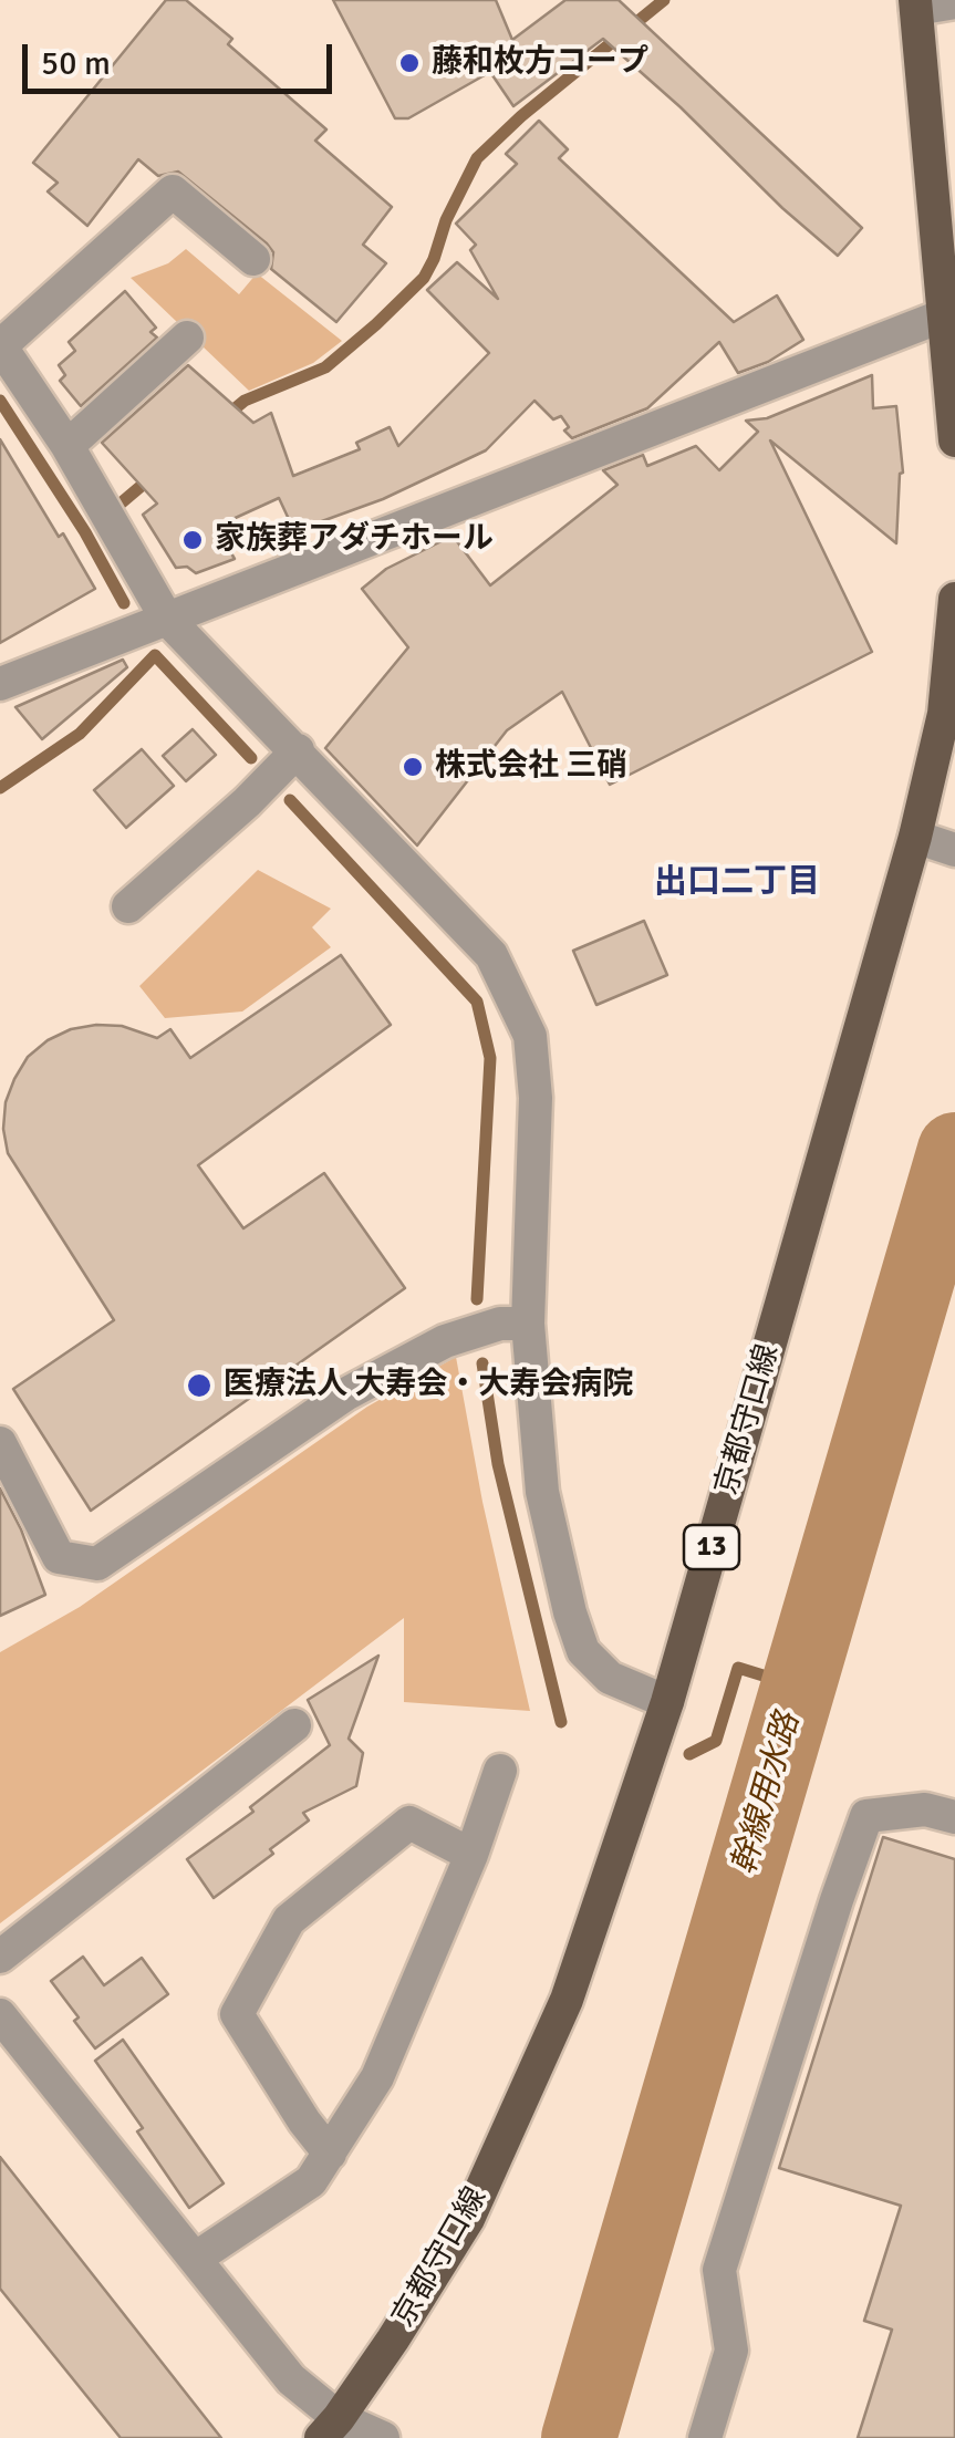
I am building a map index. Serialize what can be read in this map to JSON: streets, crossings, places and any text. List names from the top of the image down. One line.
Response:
{"streets":{"main road":["京都守口線","13"]},"districts":["出口二丁目"],"water":["幹線用水路"],"places":["藤和枚方コープ","家族葬アダチホール","株式会社 三硝","医療法人 大寿会・大寿会病院"],"scale_bar":"50 m"}
